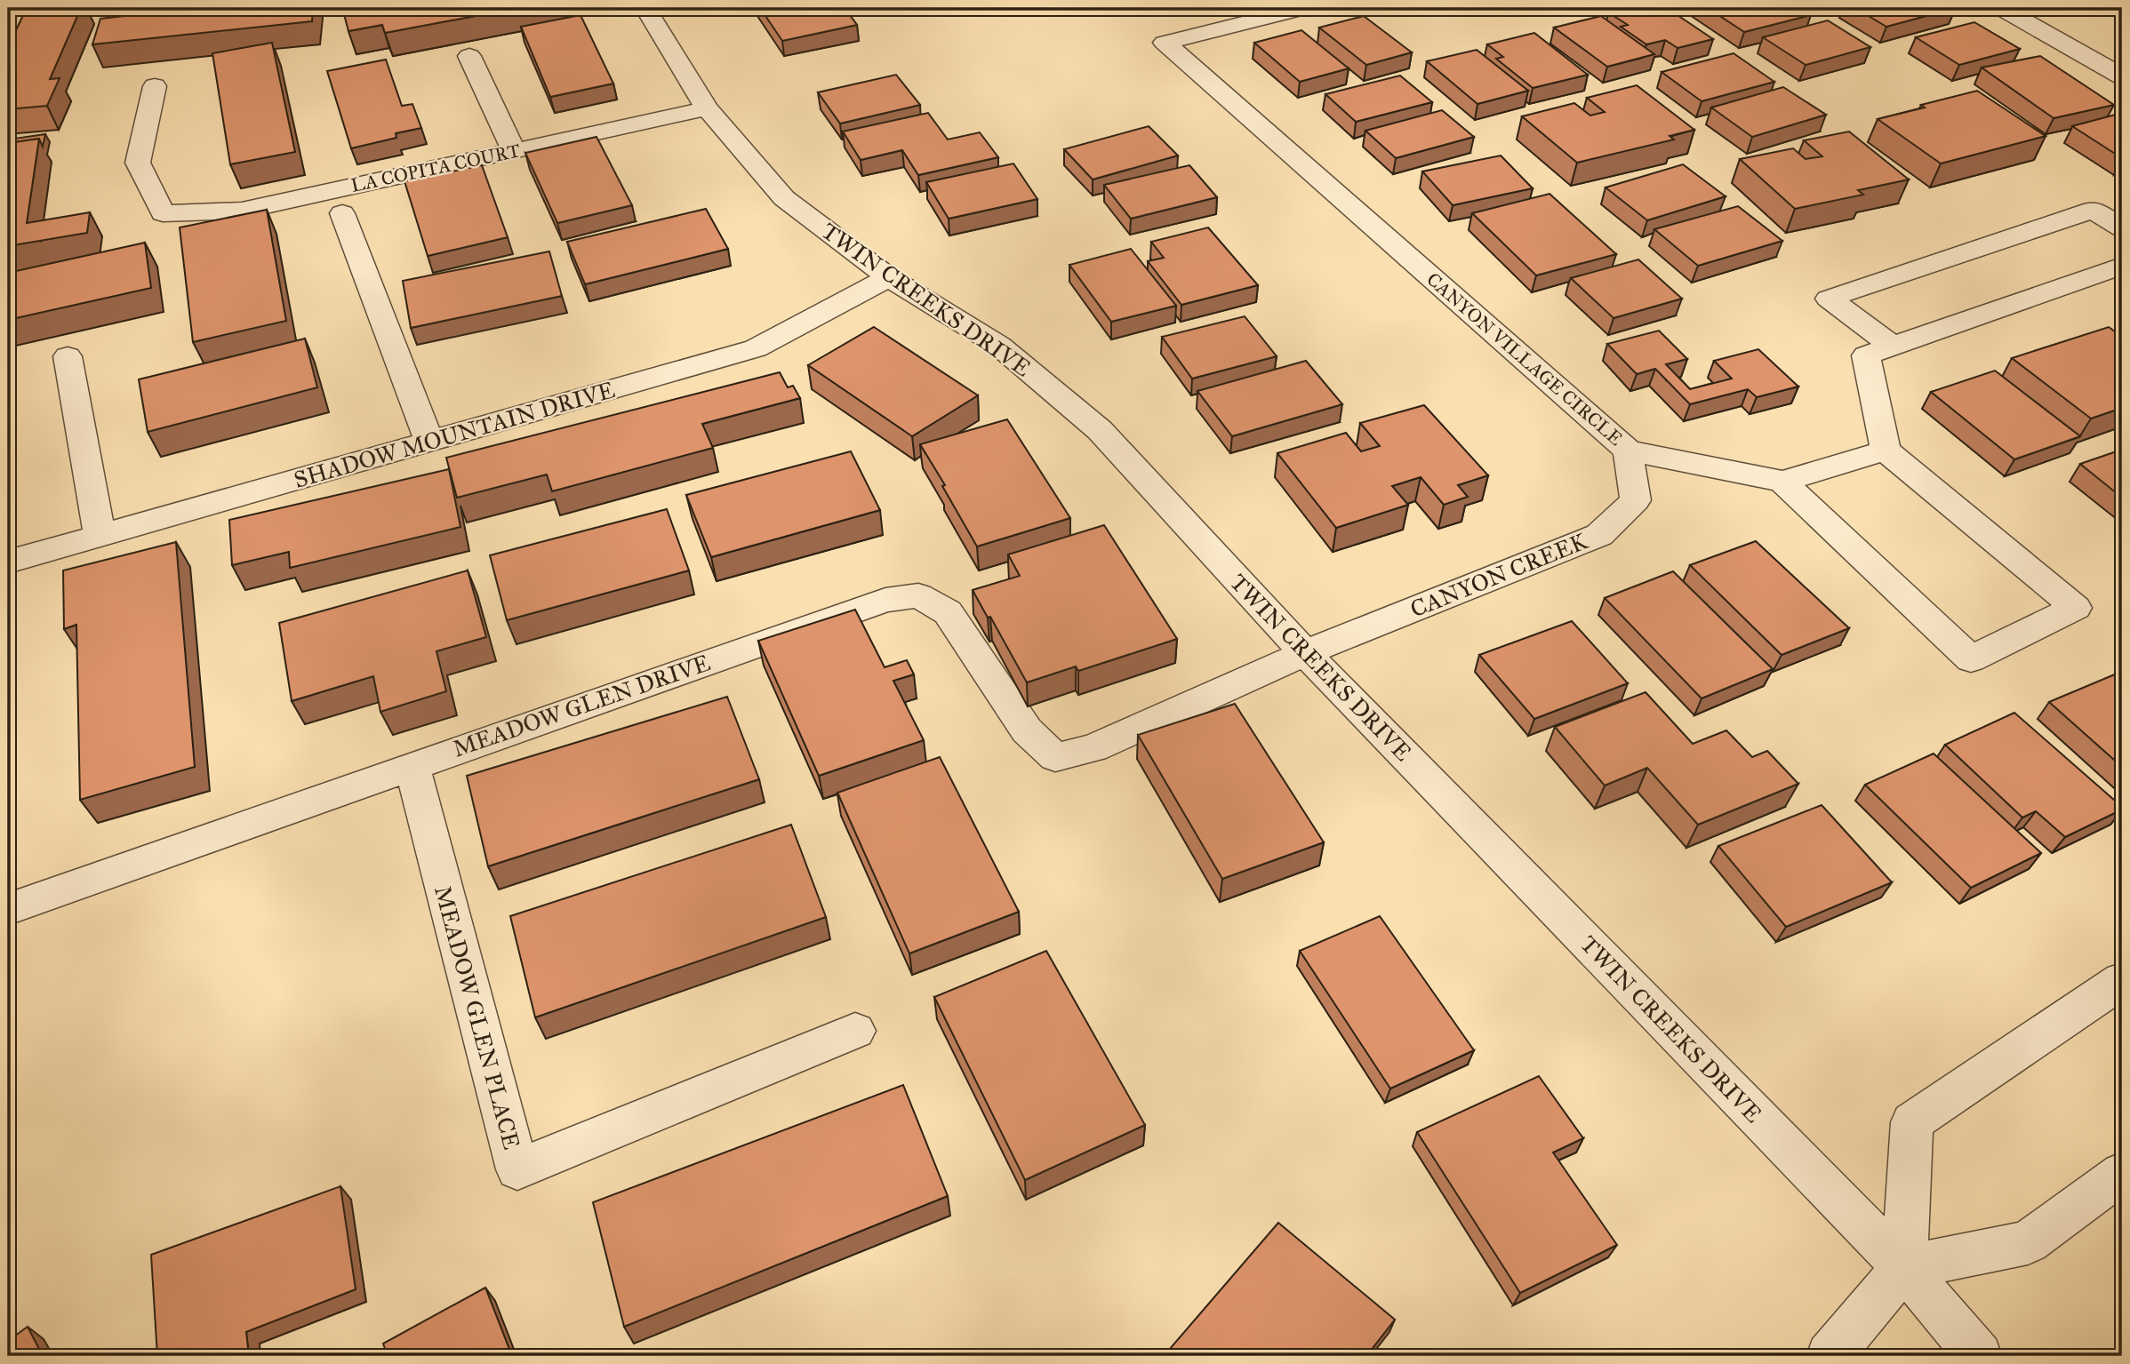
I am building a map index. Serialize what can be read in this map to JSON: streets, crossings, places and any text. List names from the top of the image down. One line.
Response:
{"streets":{"street":["LA COPITA COURT","TWIN CREEKS DRIVE","CANYON VILLAGE CIRCLE","SHADOW MOUNTAIN DRIVE","CANYON CREEK","MEADOW GLEN DRIVE","MEADOW GLEN PLACE"]},"crossings":[["LA COPITA COURT","TWIN CREEKS DRIVE"],["TWIN CREEKS DRIVE","SHADOW MOUNTAIN DRIVE"],["TWIN CREEKS DRIVE","CANYON CREEK"],["TWIN CREEKS DRIVE","MEADOW GLEN DRIVE"],["CANYON VILLAGE CIRCLE","CANYON CREEK"],["CANYON CREEK","MEADOW GLEN DRIVE"],["MEADOW GLEN DRIVE","MEADOW GLEN PLACE"]]}
